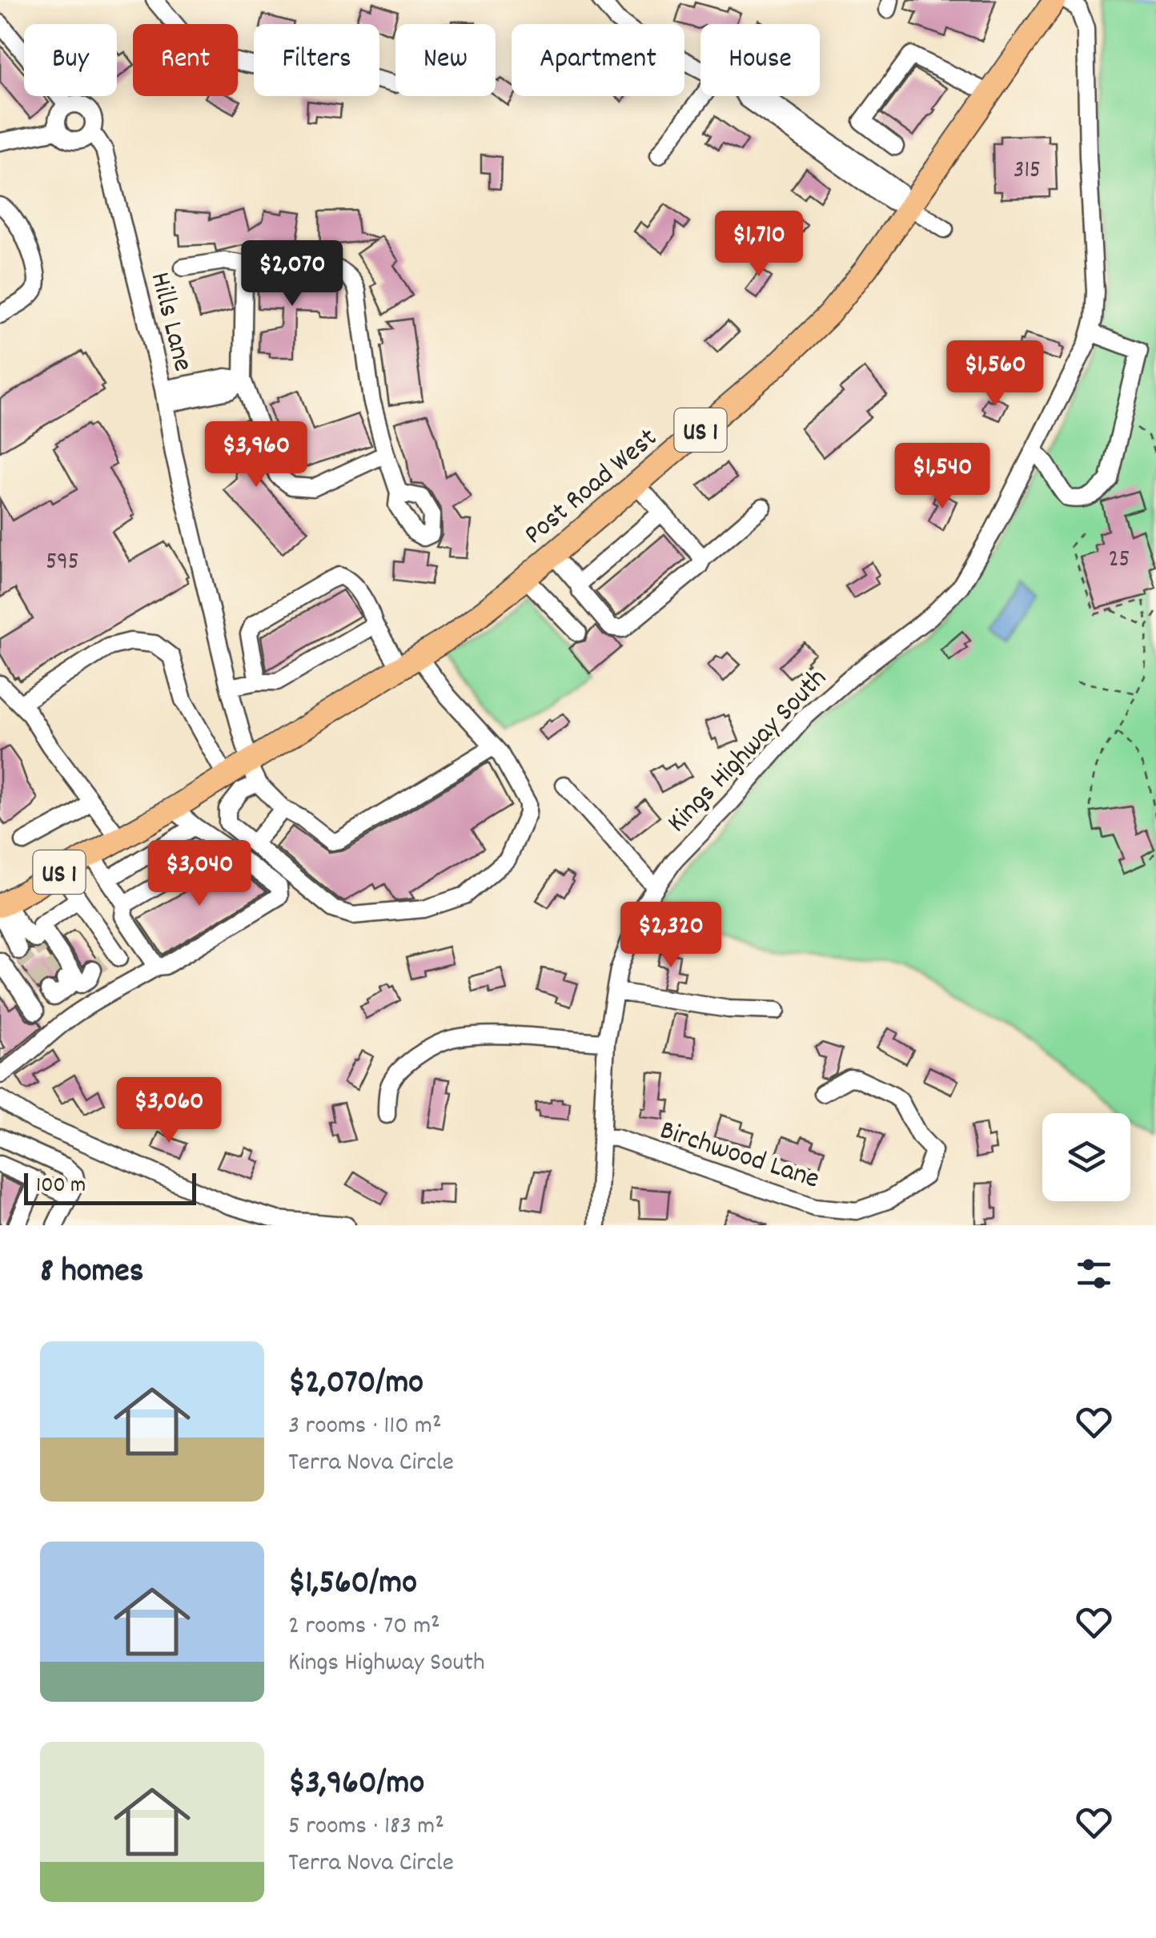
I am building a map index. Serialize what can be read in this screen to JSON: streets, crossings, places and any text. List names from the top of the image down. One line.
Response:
{"streets":{"main road":["US 1","Post Road West"],"street":["Hills Lane","Kings Highway South","Birchwood Lane"]},"crossings":[["Hills Lane","US 1"],["Hills Lane","Post Road West"],["US 1","Post Road West"],["Kings Highway South","Birchwood Lane"]],"house_numbers":["315","25","595"],"scale_bar":"100 m","page":{"chip":["Buy","Rent","Filters","New","Apartment","House"],"price":["$1,710","$2,070","$1,560","$3,960","$1,540","$3,040","$2,320","$3,060"],"scale":"100 m","heading":"8 homes","list":[{"name":"$2,070/mo","note":"3 rooms · 110 m² · Terra Nova Circle"},{"name":"$1,560/mo","note":"2 rooms · 70 m² · Kings Highway South"},{"name":"$3,960/mo","note":"5 rooms · 183 m² · Terra Nova Circle"}]}}
